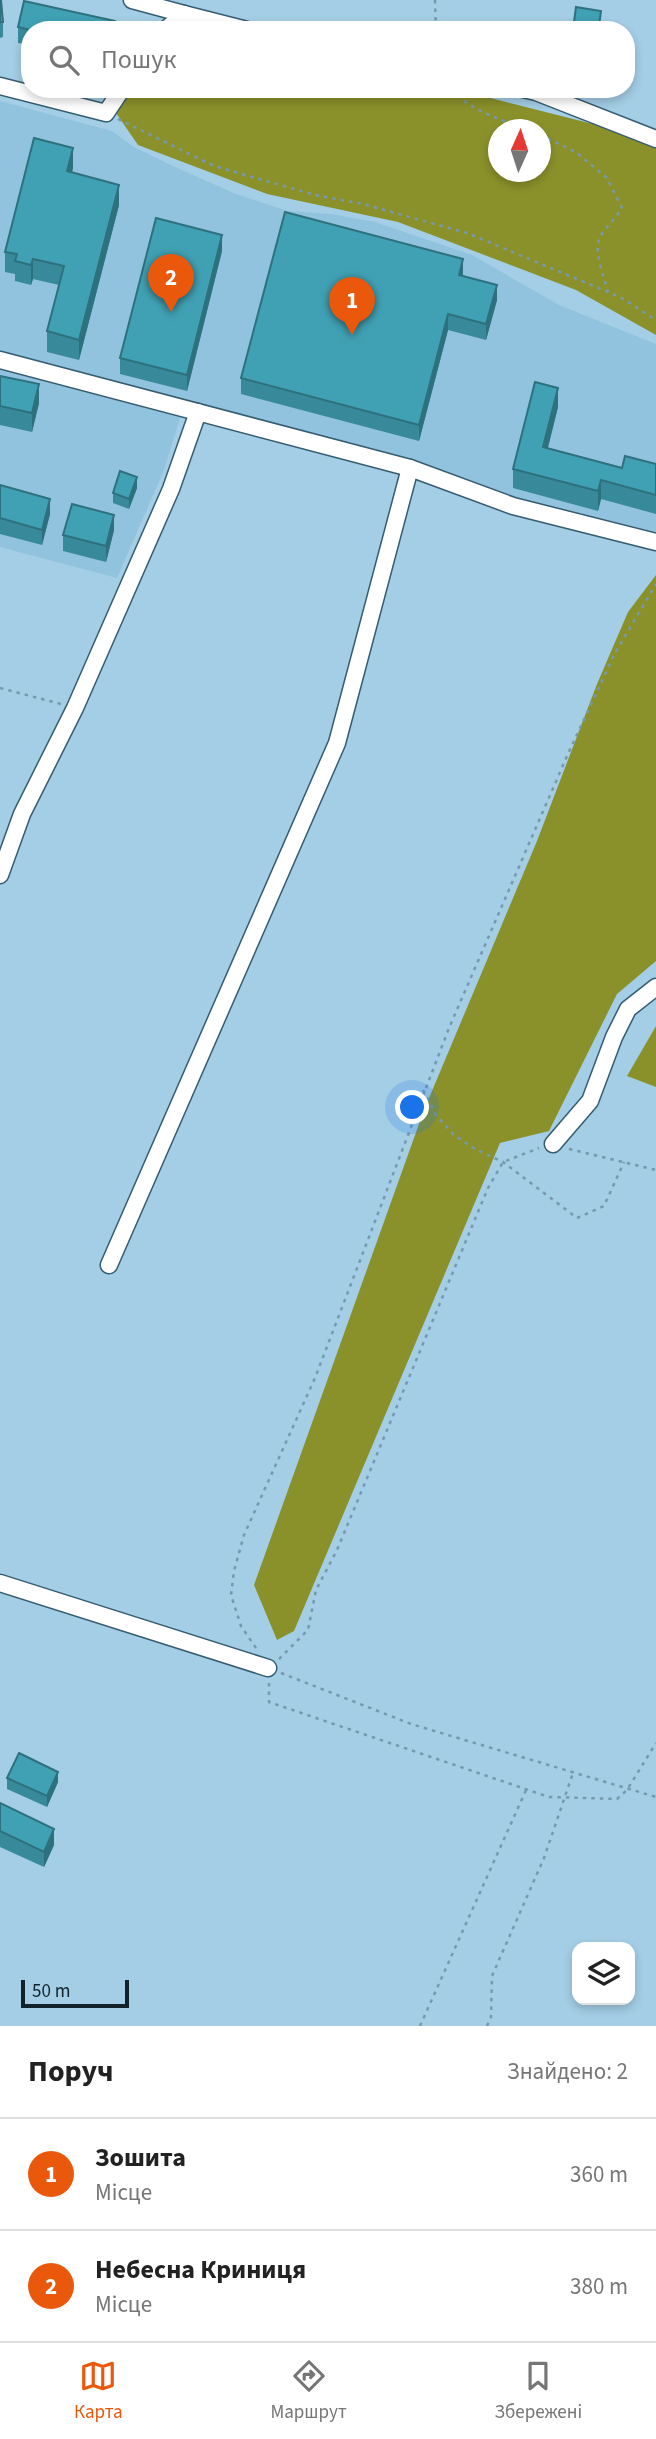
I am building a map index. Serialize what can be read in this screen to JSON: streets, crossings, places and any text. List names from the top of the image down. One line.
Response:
{"scale_bar":"50 m","north":"top","page":{"search":"Пошук","pins":["2","1"],"scale":"50 m","heading":["Поруч","Знайдено: 2"],"list":[{"mark":"1","name":"Зошита","note":"Місце","value":"360 m"},{"mark":"2","name":"Небесна Криниця","note":"Місце","value":"380 m"}],"nav":["Карта","Маршрут","Збережені"]}}
